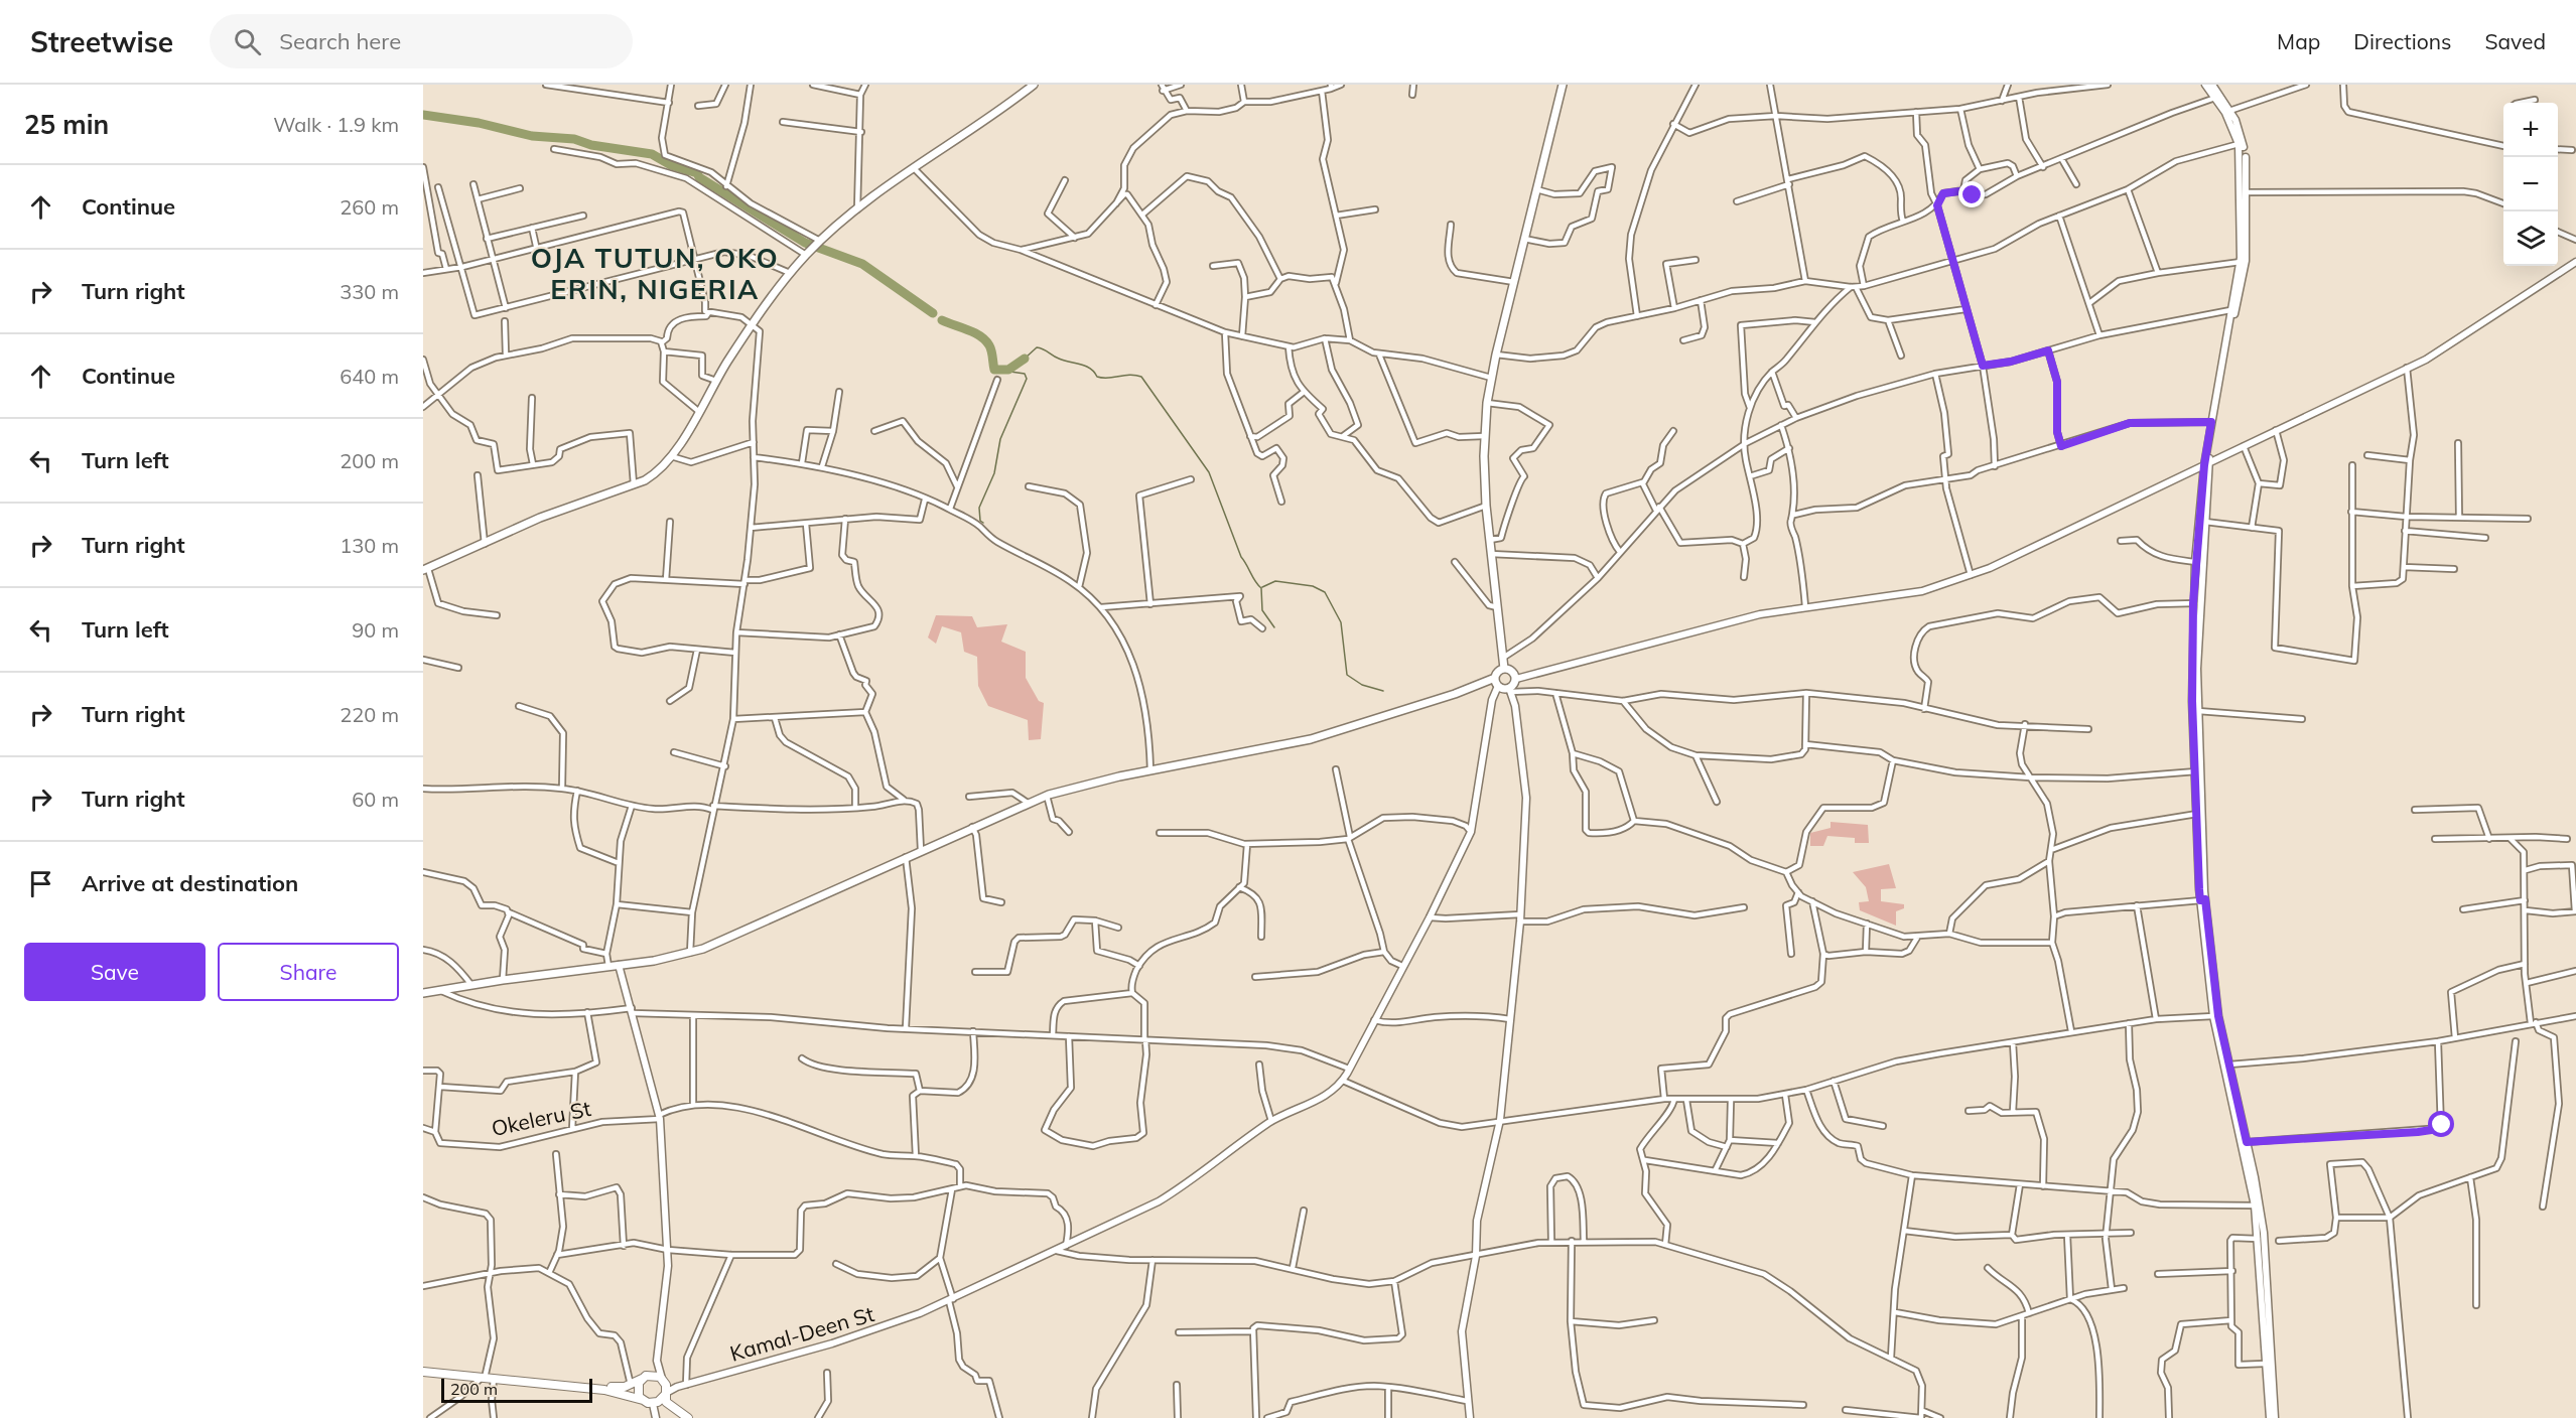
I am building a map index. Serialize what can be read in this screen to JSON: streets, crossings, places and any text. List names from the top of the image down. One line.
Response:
{"streets":{"street":["Okeleru St","Kamal-Deen St"]},"districts":["OJA TUTUN, OKO ERIN, NIGERIA"],"scale_bar":"200 m","page":{"header":"Streetwise","search":"Search here","nav":["Map","Directions","Saved"],"heading":["25 min","Walk · 1.9 km"],"map_buttons":["+","−"],"list":[["Continue","260 m"],["Turn right","330 m"],["Continue","640 m"],["Turn left","200 m"],["Turn right","130 m"],["Turn left","90 m"],["Turn right","220 m"],["Turn right","60 m"],"Arrive at destination"],"buttons":["Save","Share"],"scale":"200 m"}}
